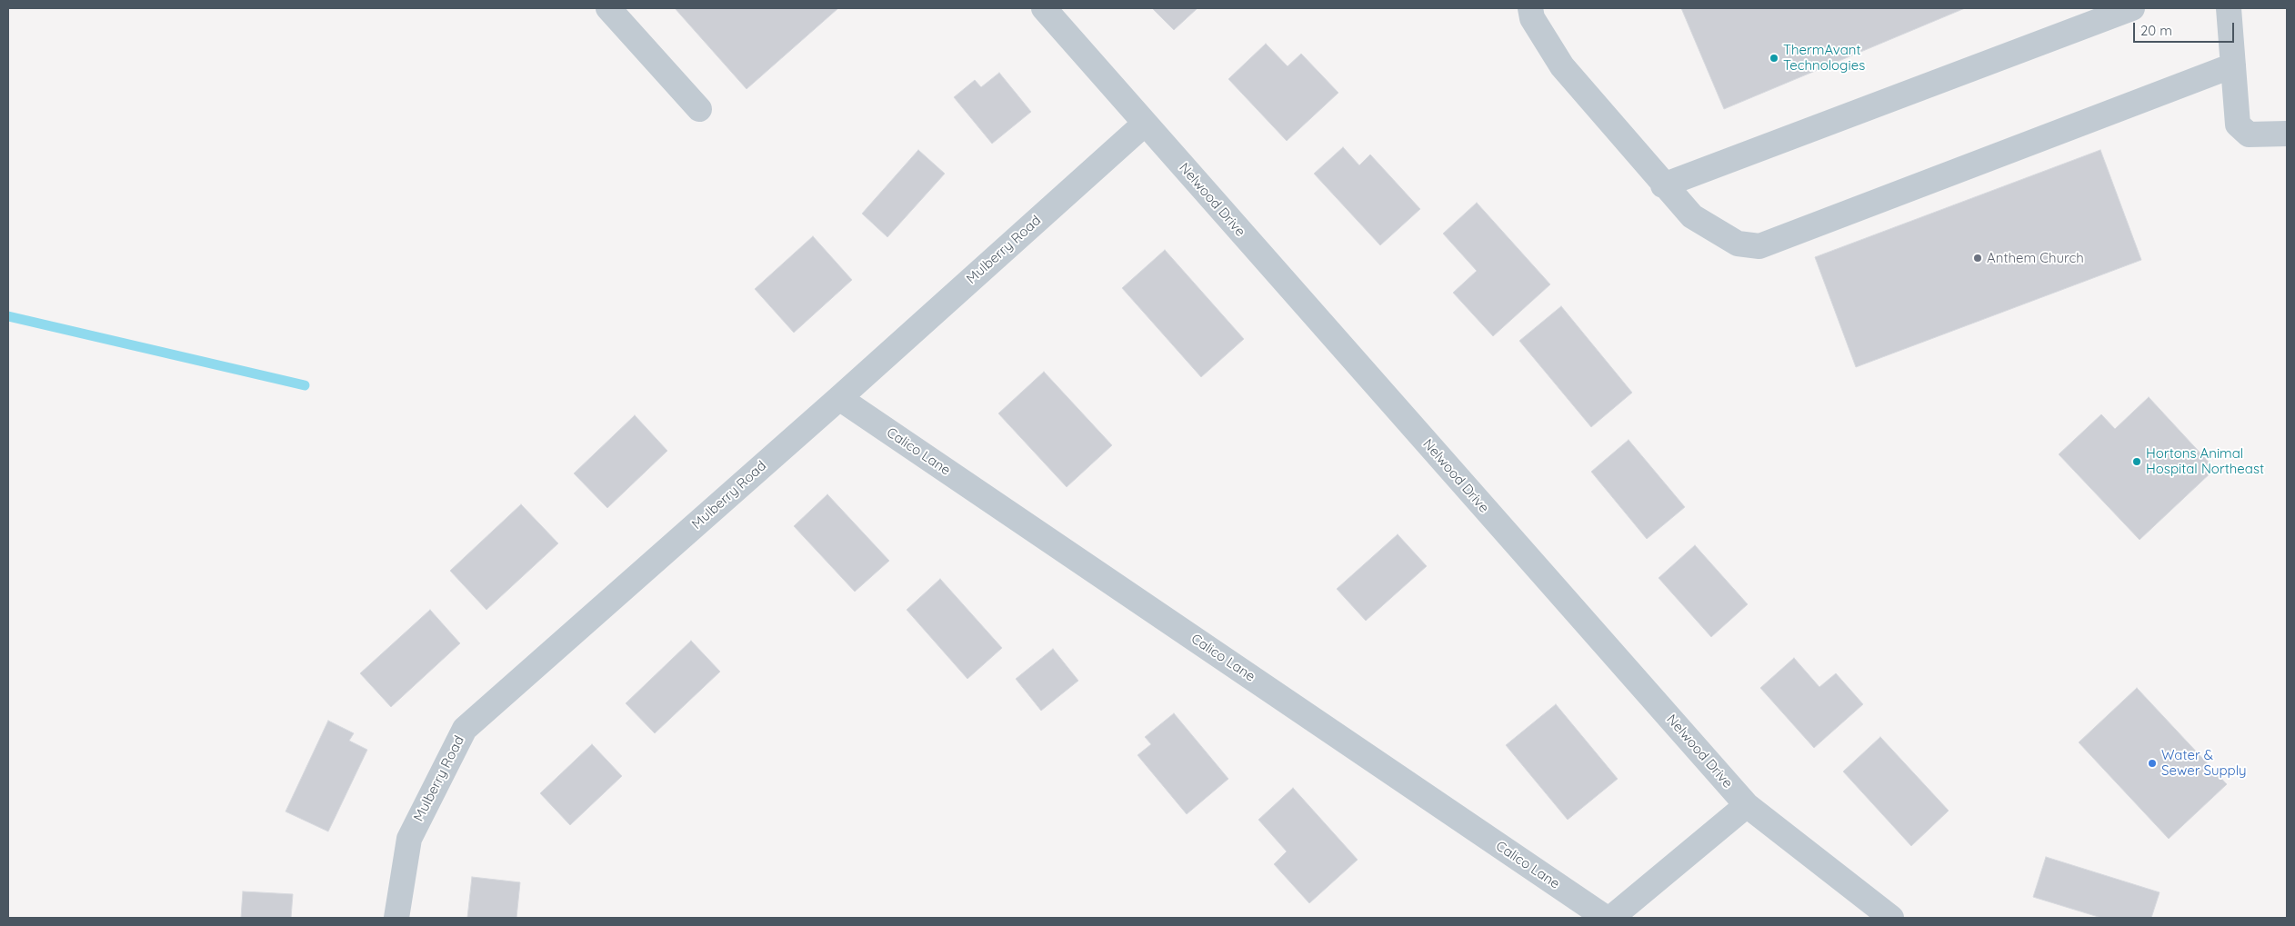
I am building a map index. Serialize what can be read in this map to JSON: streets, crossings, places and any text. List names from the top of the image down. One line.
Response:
{"streets":{"street":["Nelwood Drive","Mulberry Road","Calico Lane"]},"crossings":[["Nelwood Drive","Mulberry Road"],["Mulberry Road","Calico Lane"]],"places":["ThermAvant Technologies","Anthem Church","Hortons Animal Hospital Northeast","Water & Sewer Supply"],"scale_bar":"20 m"}
